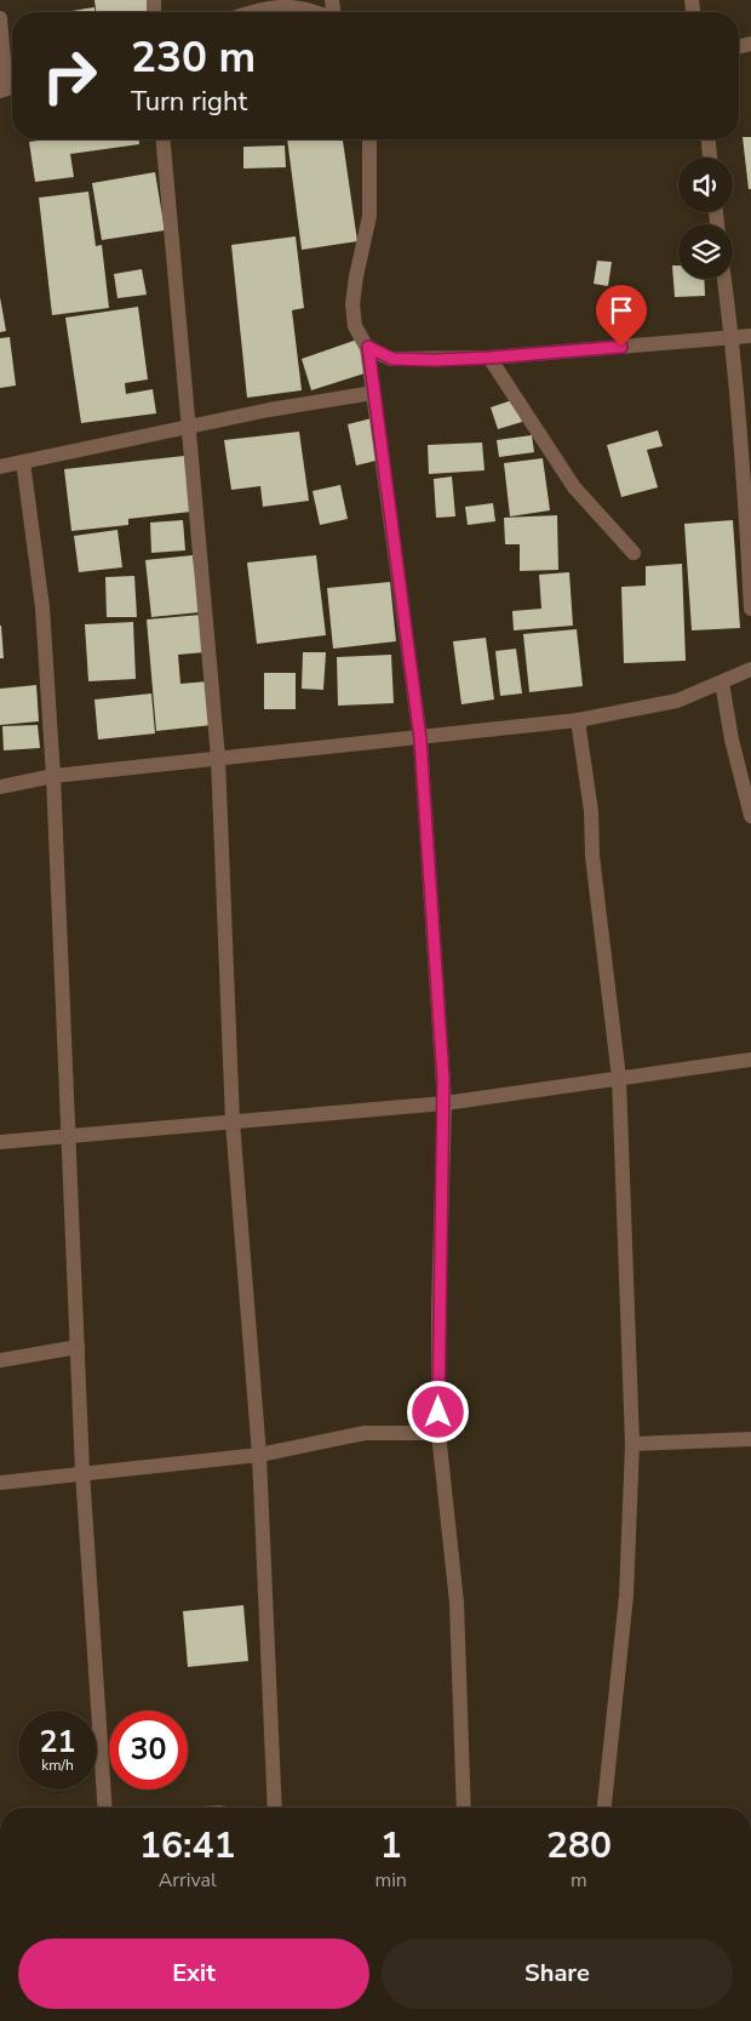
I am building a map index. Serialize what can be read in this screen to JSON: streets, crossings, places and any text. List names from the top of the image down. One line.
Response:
{"page":{"turn":["230 m","Turn right"],"speed":"21 km/h","limit":"30","eta":["16:41","Arrival","1","min","280","m"],"buttons":["Exit","Share"]}}
